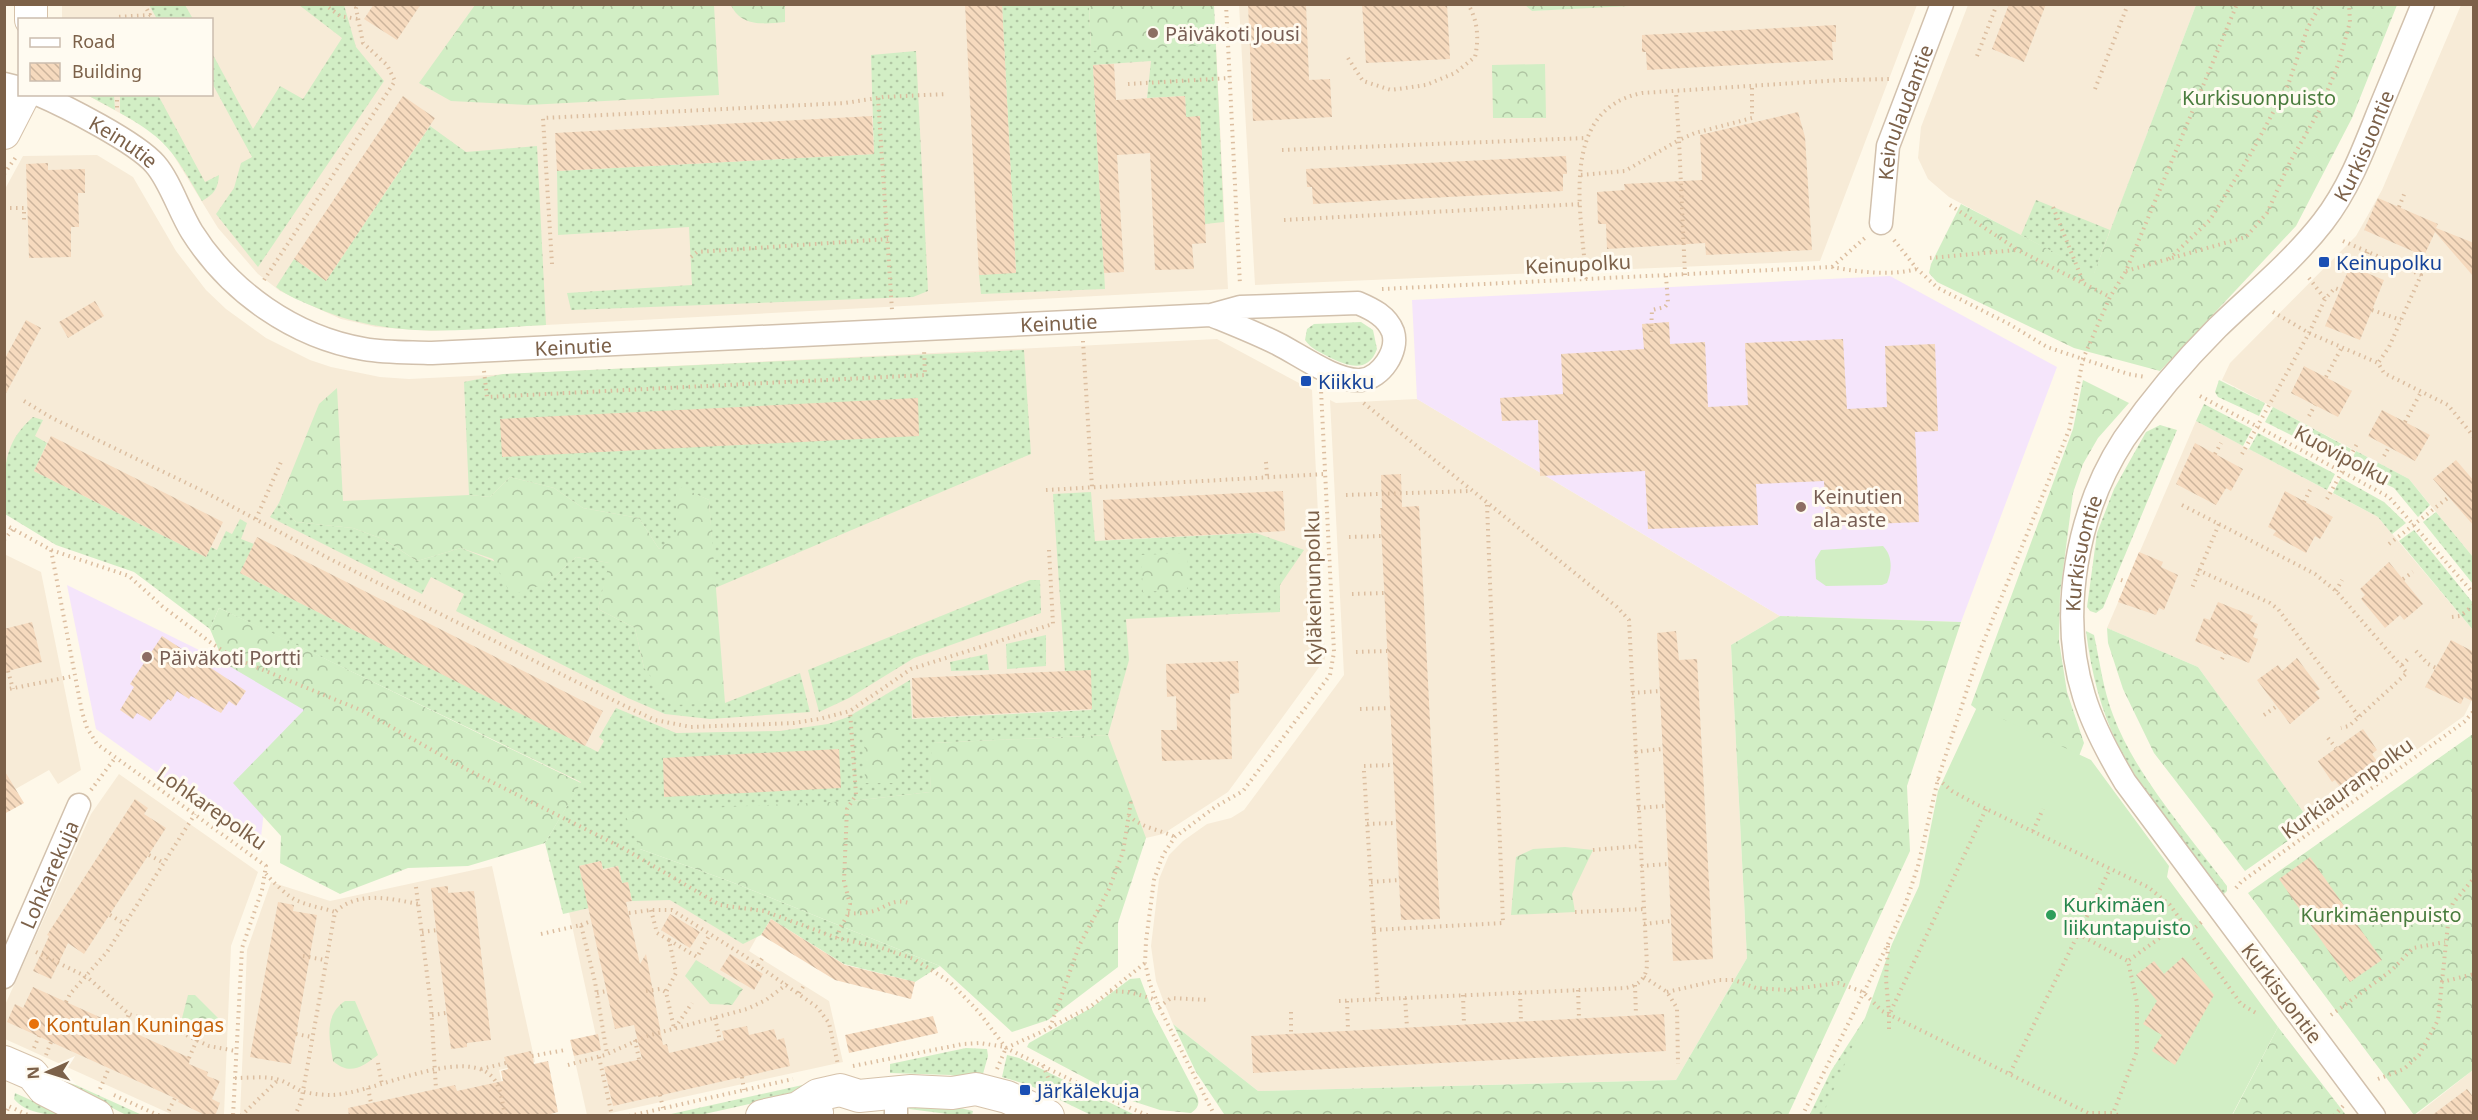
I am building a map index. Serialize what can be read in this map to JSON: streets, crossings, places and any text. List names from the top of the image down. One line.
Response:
{"streets":{"street":["Keinulaudantie","Keinutie","Kurkisuontie","Lohkarekuja"],"path":["Keinupolku","Kuovipolku","Kyläkeinunpolku","Kurkiauranpolku","Lohkarepolku"]},"crossings":[["Keinutie","Kyläkeinunpolku"]],"parks":["Kurkisuonpuisto","Kurkimäenpuisto"],"places":{"other":["Päiväkoti Jousi","Keinutien ala-aste","Päiväkoti Portti","Kurkimäen liikuntapuisto","Kontulan Kuningas"],"transit":["Keinupolku","Kiikku","Järkälekuja"]},"legend":["Road","Building"],"north":"left"}
